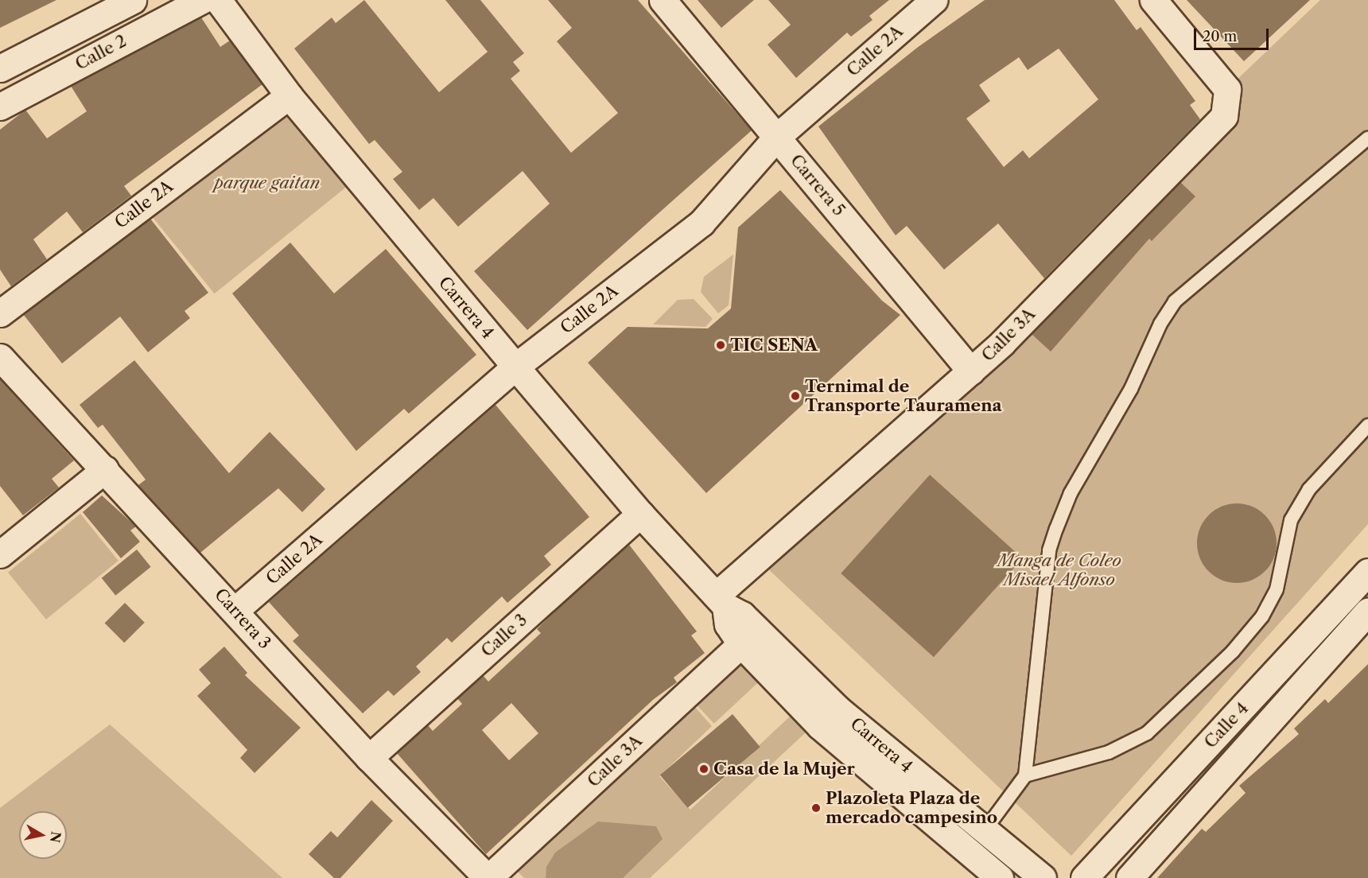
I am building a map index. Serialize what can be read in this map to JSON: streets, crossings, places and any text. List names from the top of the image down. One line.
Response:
{"streets":{"street":["Calle 2A","Calle 2","Carrera 5","Carrera 4","Calle 3A","Carrera 3","Calle 3","Calle 4"]},"crossings":[["Calle 2A","Carrera 5"],["Calle 2A","Carrera 4"],["Calle 2A","Carrera 3"],["Carrera 5","Calle 3A"],["Carrera 4","Calle 3A"],["Carrera 4","Calle 3"],["Calle 3A","Carrera 3"],["Carrera 3","Calle 3"]],"parks":["parque gaitan","Manga de Coleo Misael Alfonso"],"places":["TIC SENA","Ternimal de Transporte Tauramena","Casa de la Mujer","Plazoleta Plaza de mercado campesino"],"scale_bar":"20 m","north":"right"}
